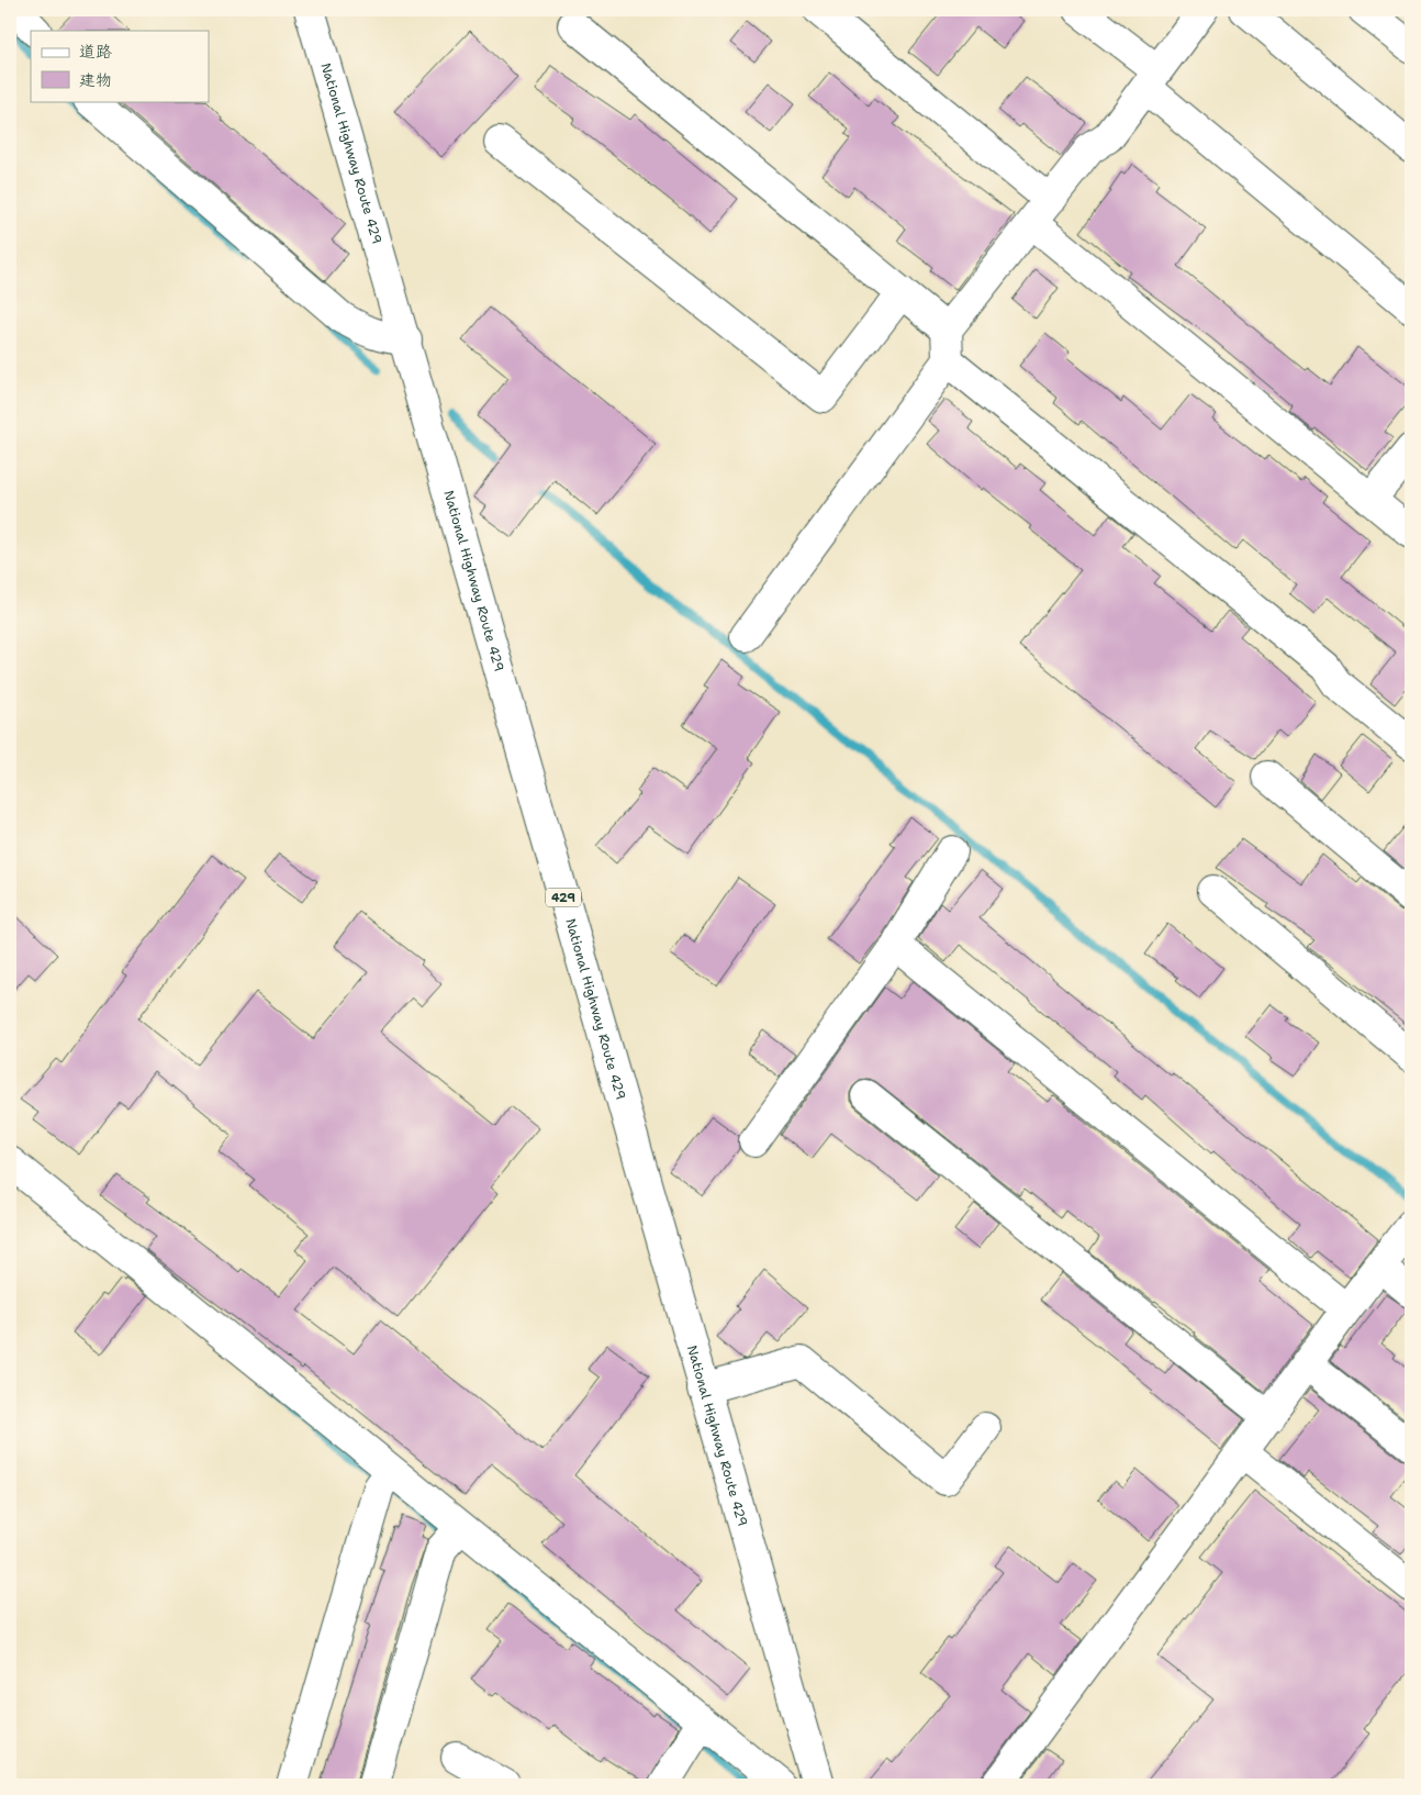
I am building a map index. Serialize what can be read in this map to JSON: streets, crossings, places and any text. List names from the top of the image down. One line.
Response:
{"streets":{"main road":["National Highway Route 429","429"]},"legend":["道路","建物"]}
